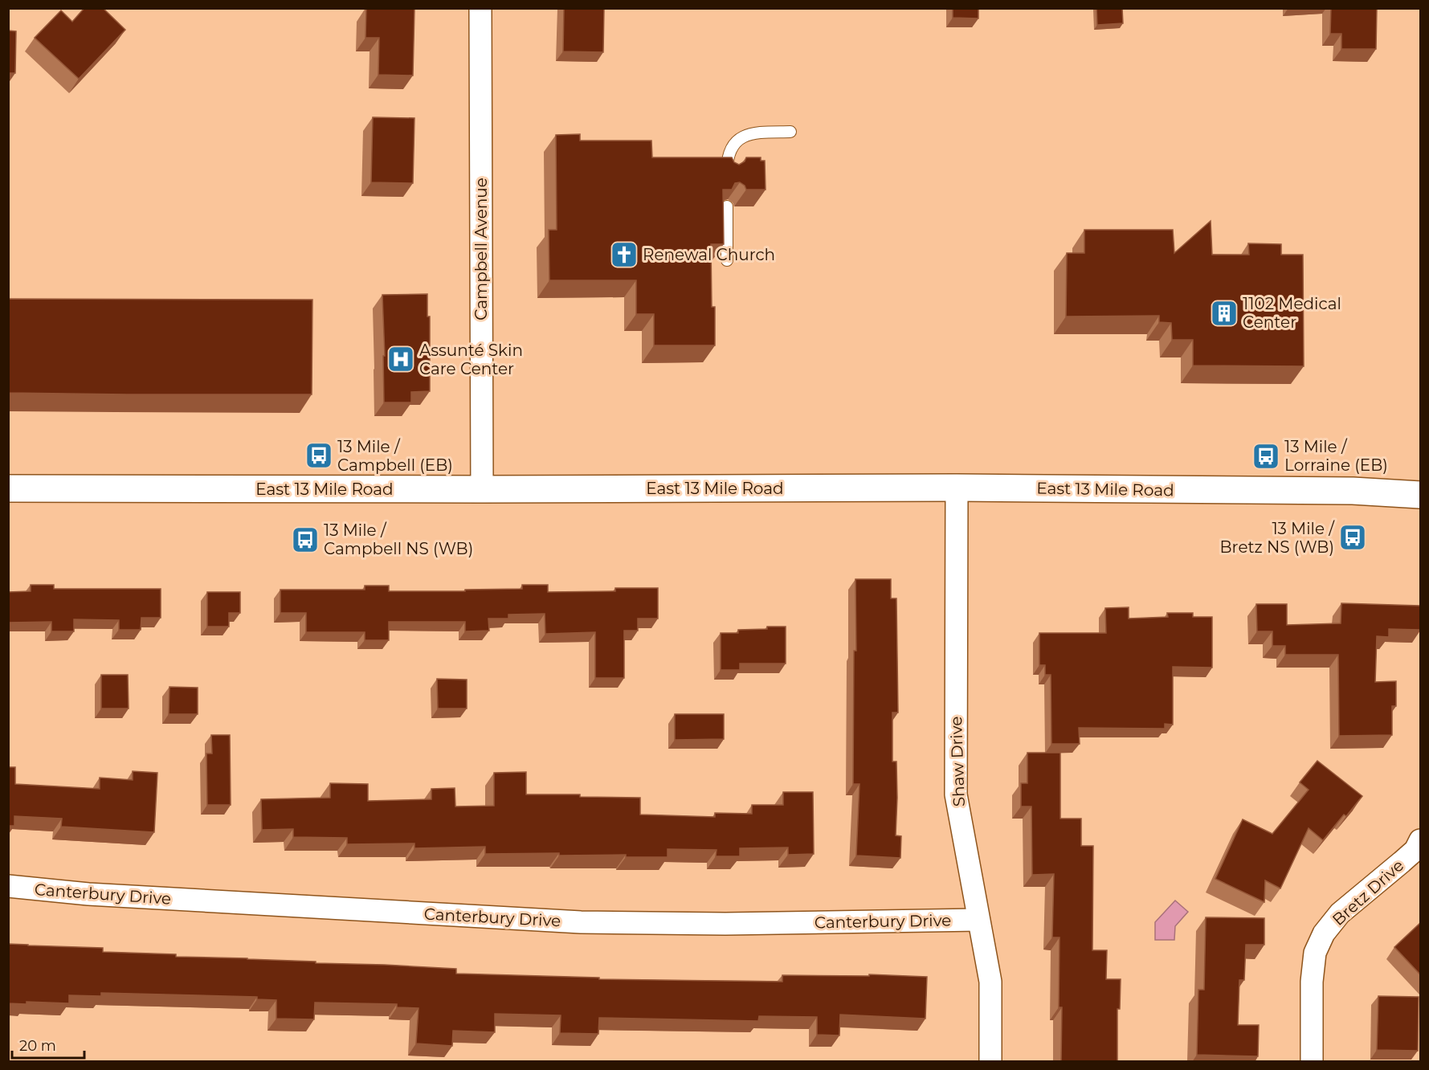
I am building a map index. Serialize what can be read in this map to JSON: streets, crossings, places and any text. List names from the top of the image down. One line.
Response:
{"streets":{"main road":["East 13 Mile Road"],"street":["Campbell Avenue","Shaw Drive","Bretz Drive","Canterbury Drive"]},"crossings":[["Campbell Avenue","East 13 Mile Road"],["East 13 Mile Road","Shaw Drive"],["Shaw Drive","Canterbury Drive"]],"places":{"church":["Renewal Church"],"building":["1102 Medical Center"],"hospital":["Assunté Skin Care Center"],"bus stop":["13 Mile / Campbell (EB)","13 Mile / Lorraine (EB)","13 Mile / Bretz NS (WB)","13 Mile / Campbell NS (WB)"]},"scale_bar":"20 m"}
